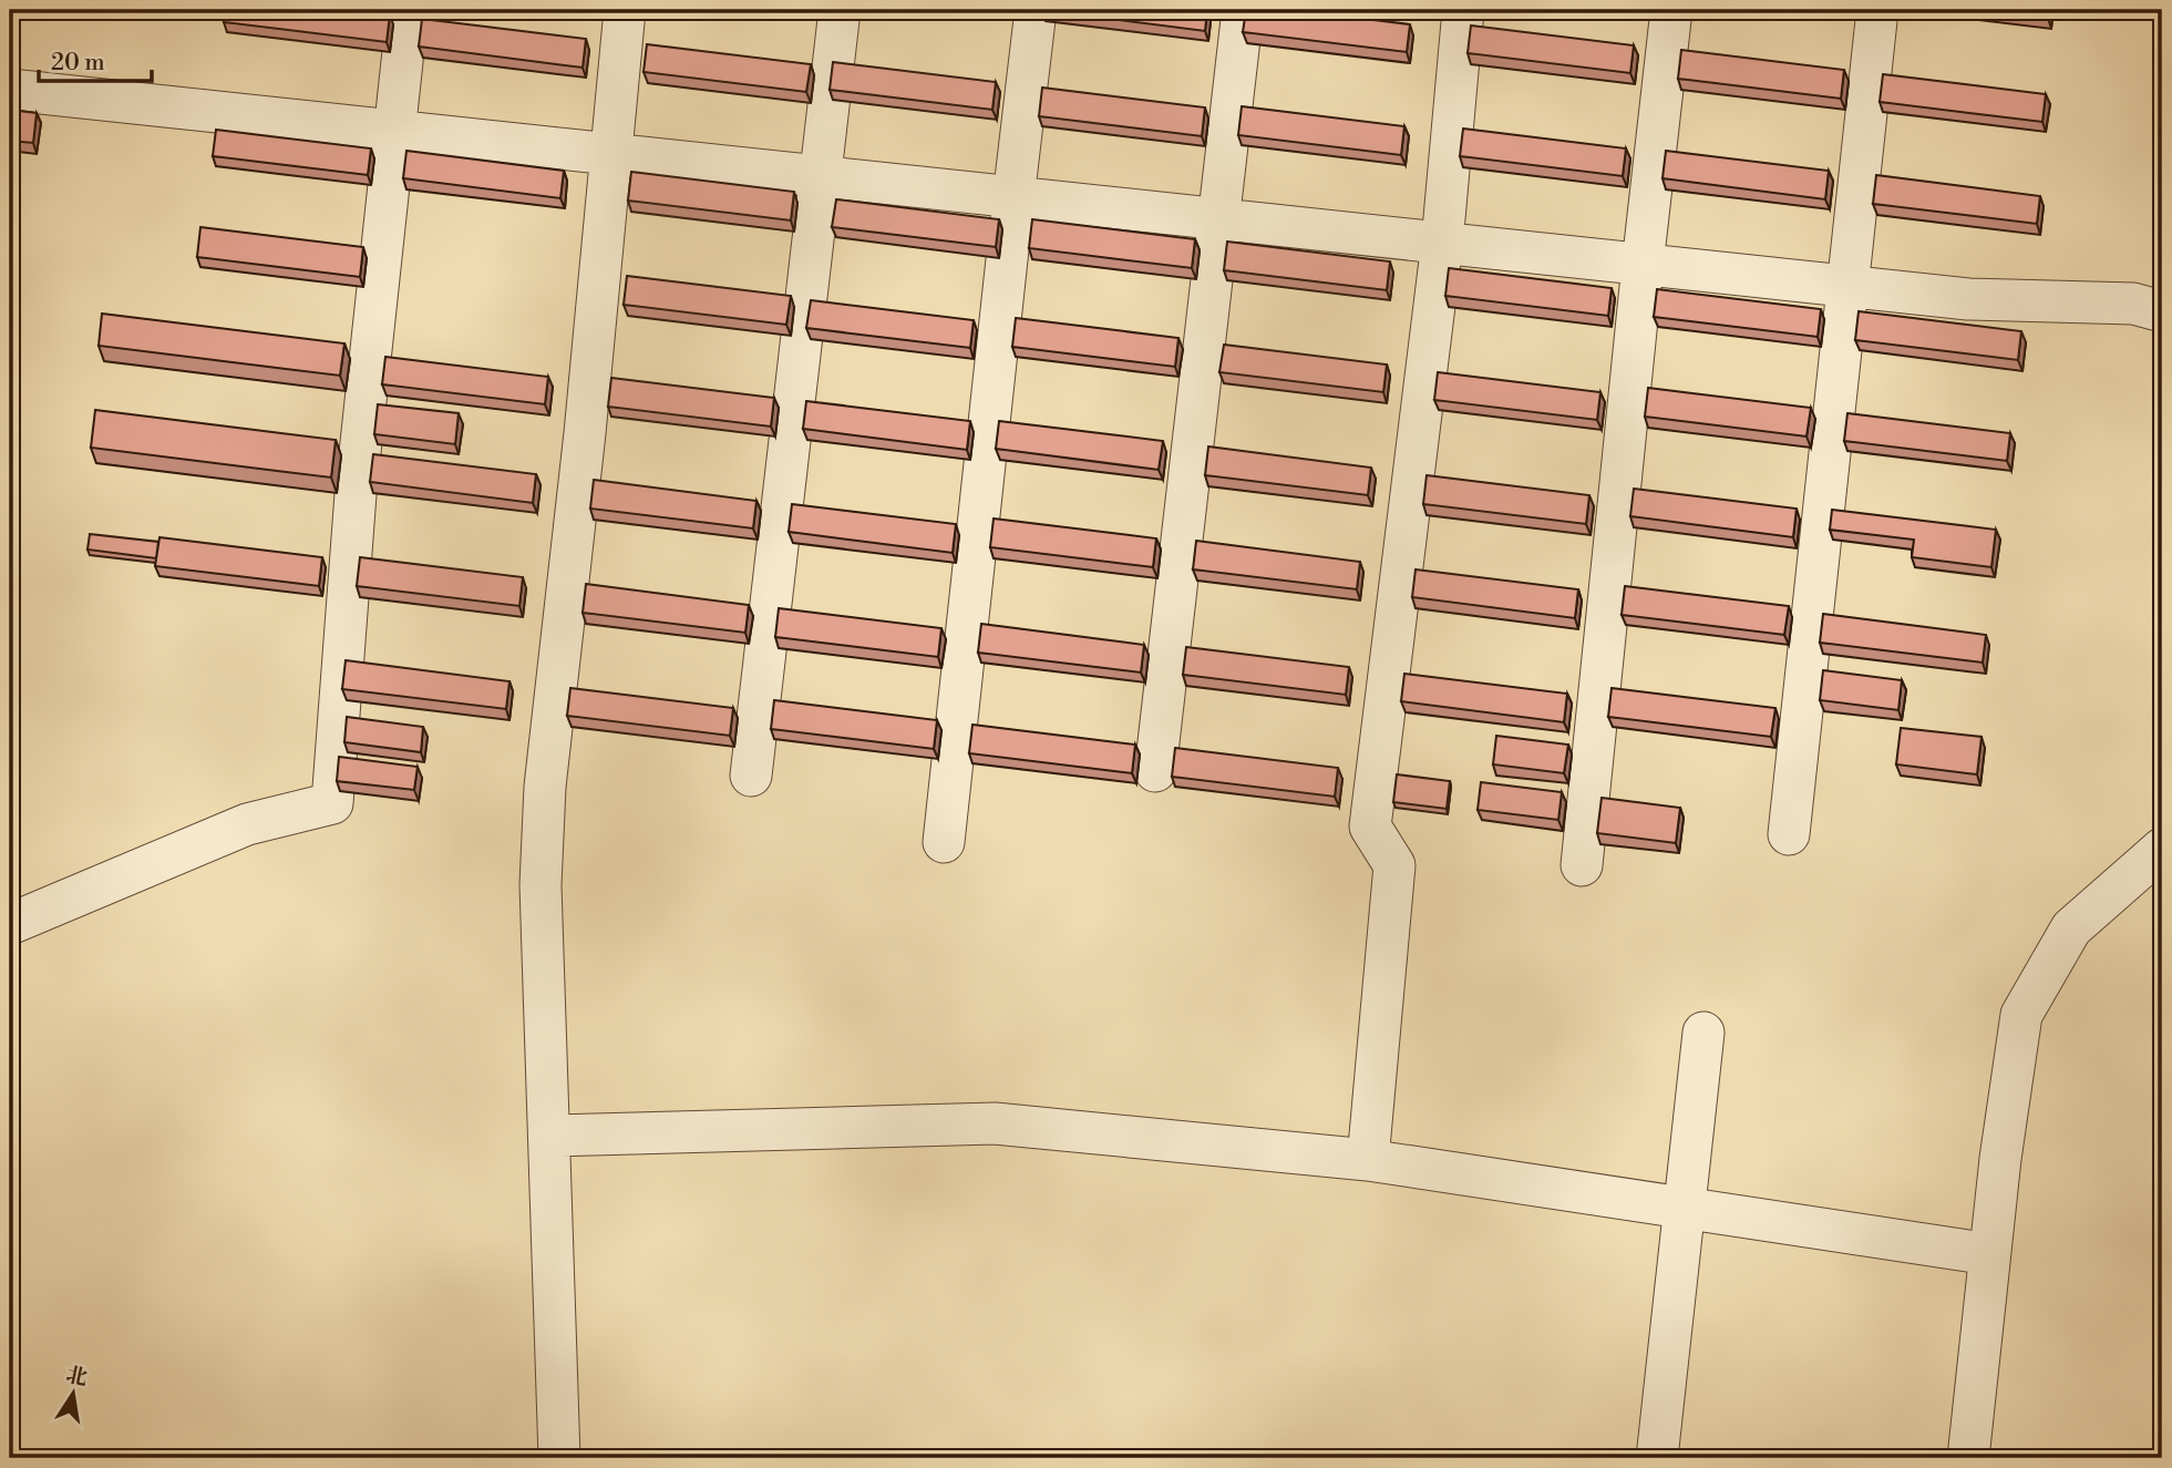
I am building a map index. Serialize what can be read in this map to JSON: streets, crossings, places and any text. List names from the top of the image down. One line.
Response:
{"scale_bar":"20 m","north":"top"}
